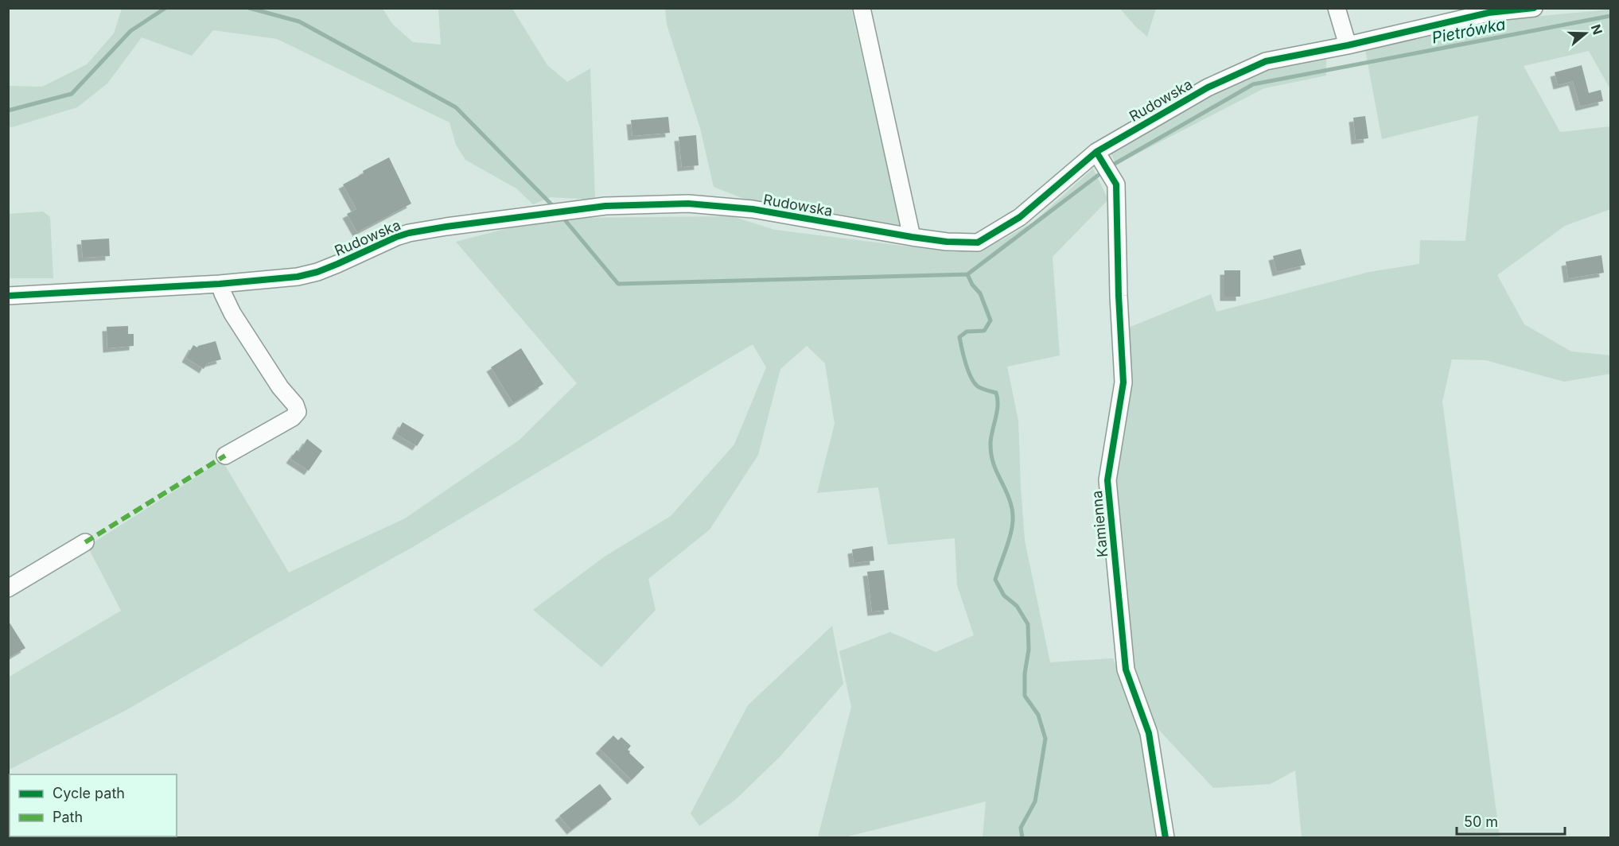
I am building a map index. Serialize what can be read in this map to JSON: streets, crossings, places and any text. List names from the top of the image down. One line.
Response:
{"streets":{"street":["Rudowska","Kamienna"]},"crossings":[["Rudowska","Kamienna"]],"water":["Pietrówka"],"legend":["Cycle path","Path"],"scale_bar":"50 m","north":"right"}
